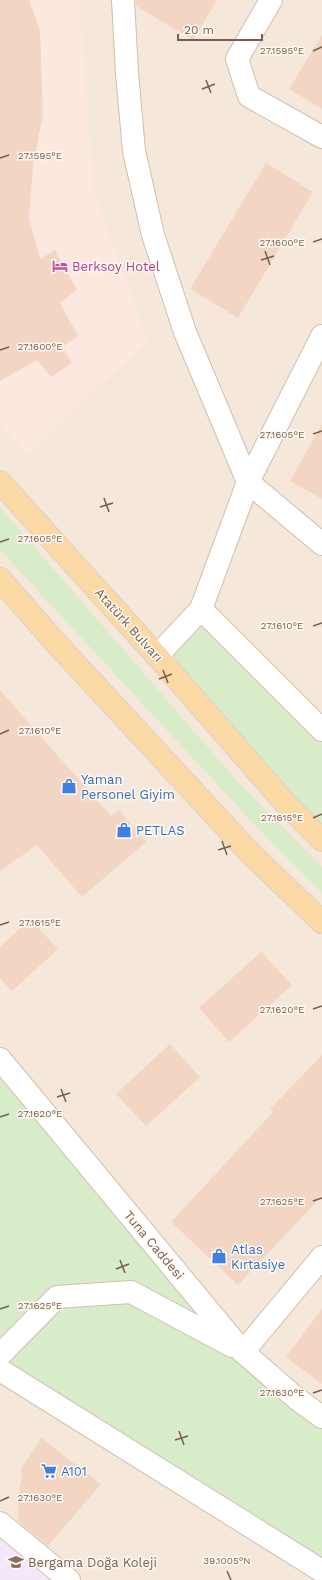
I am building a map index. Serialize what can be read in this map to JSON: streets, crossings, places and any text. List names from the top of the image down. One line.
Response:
{"streets":{"main road":["Atatürk Bulvarı"],"street":["Tuna Caddesi"]},"places":{"hotel":["Berksoy Hotel"],"shop":["Yaman Personel Giyim","PETLAS","Atlas Kırtasiye"],"supermarket":["A101"],"school or university":["Bergama Doğa Koleji"]},"scale_bar":"20 m","coordinates":["27.1595°E","27.1600°E","27.1605°E","27.1610°E","27.1615°E","27.1620°E","27.1625°E","27.1630°E","39.1005°N"]}
